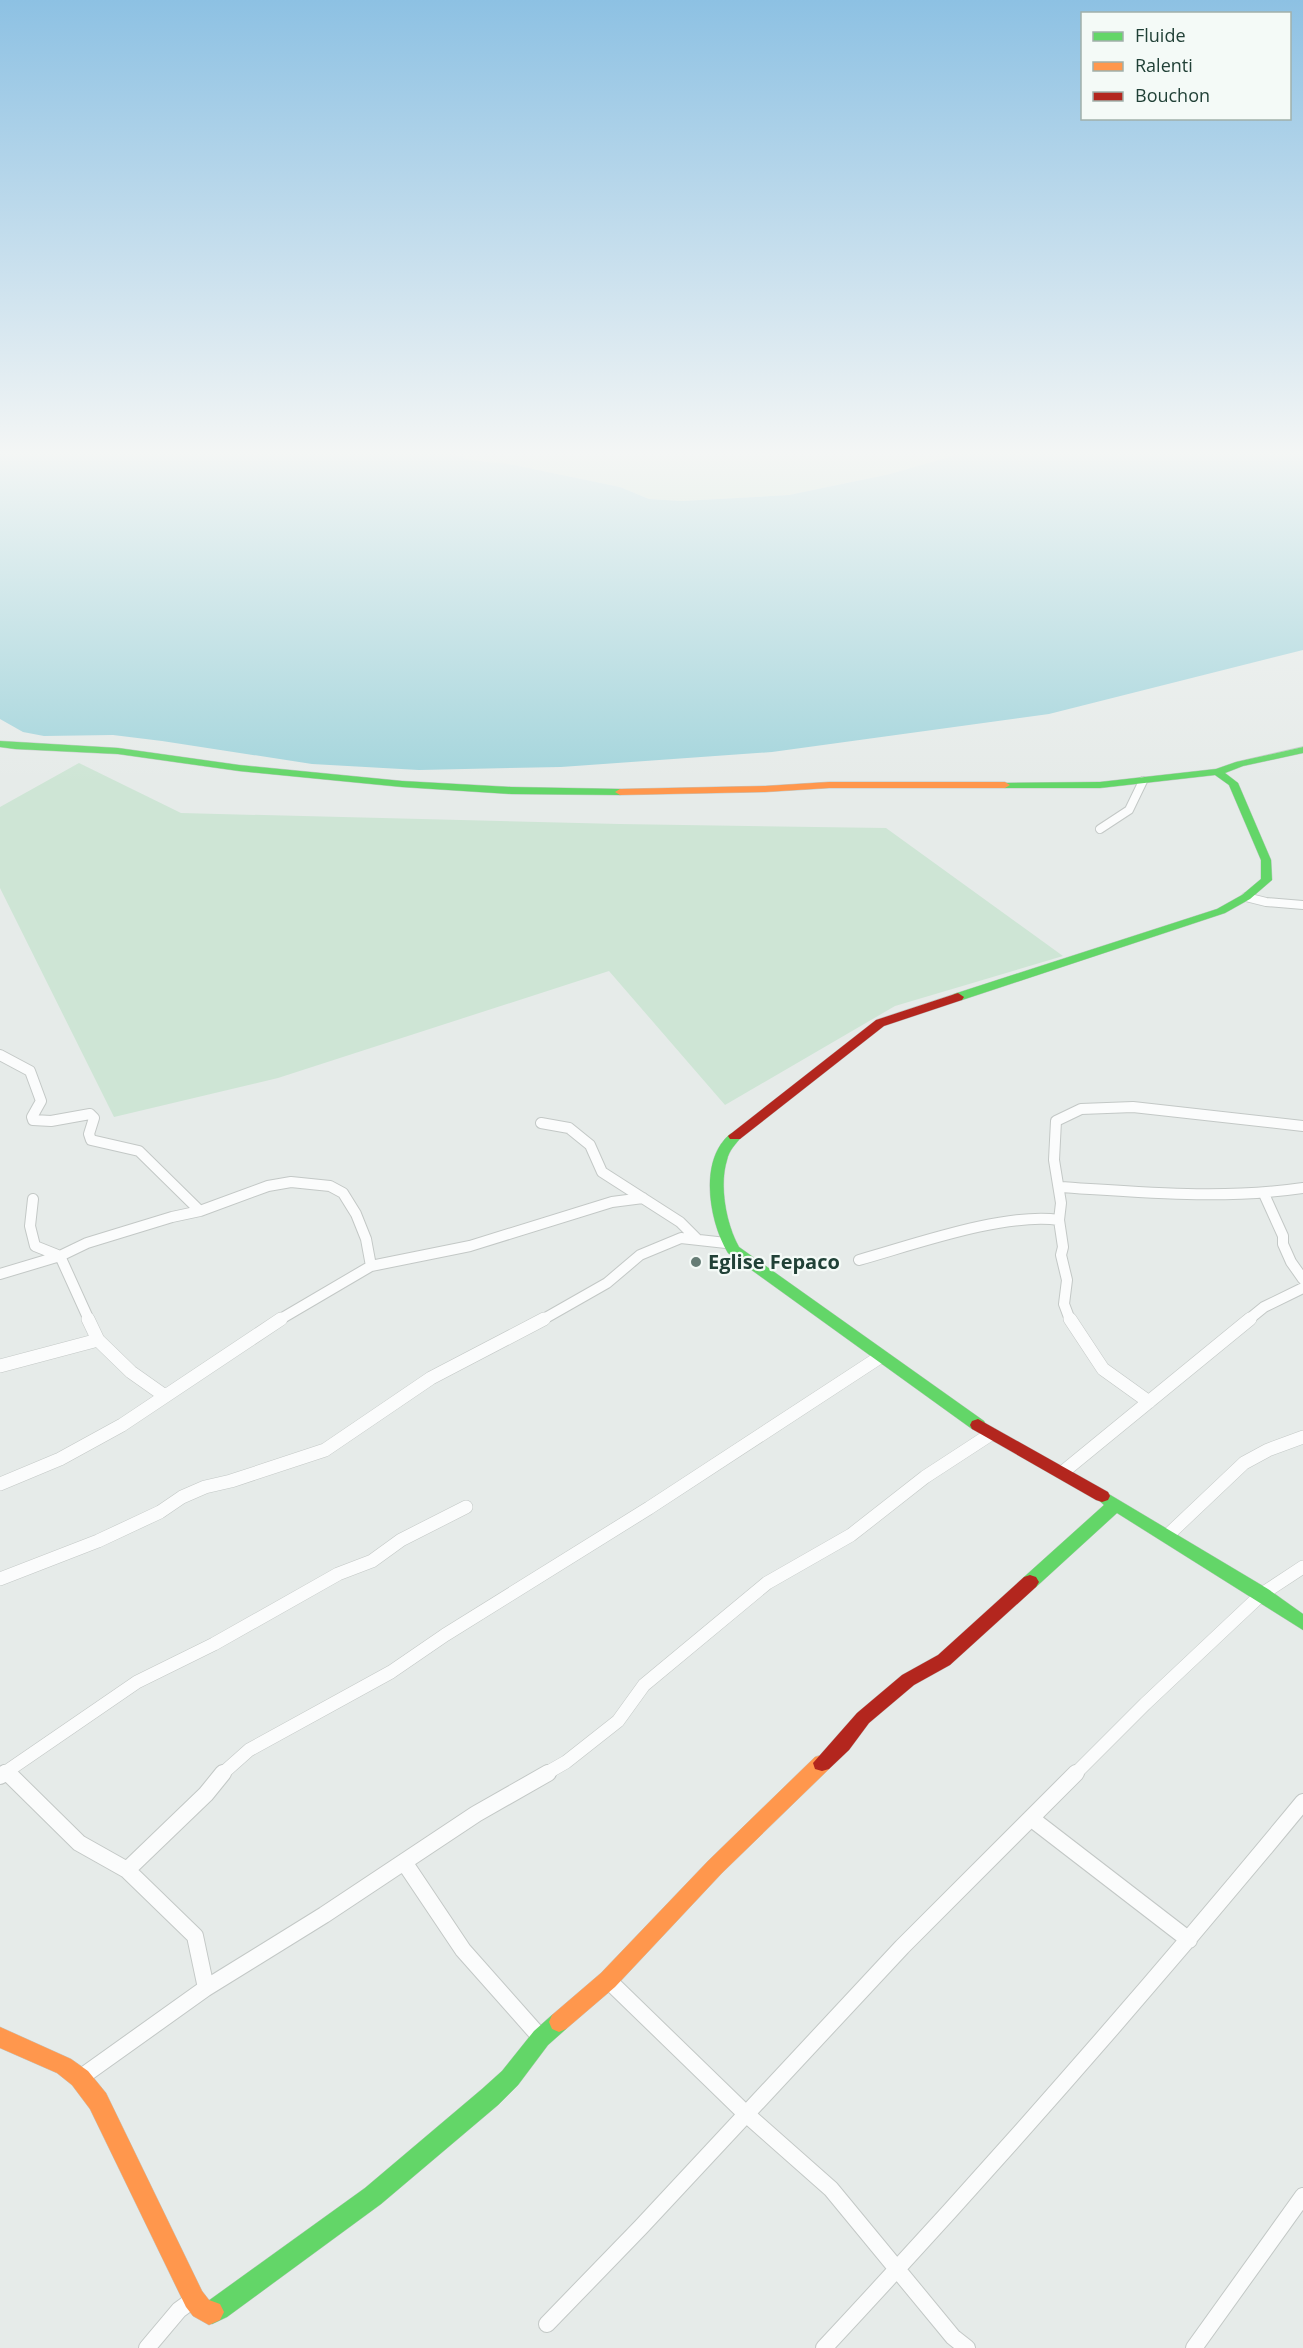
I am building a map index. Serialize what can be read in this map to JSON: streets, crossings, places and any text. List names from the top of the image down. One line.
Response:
{"places":["Eglise Fepaco"],"legend":["Fluide","Ralenti","Bouchon"]}
